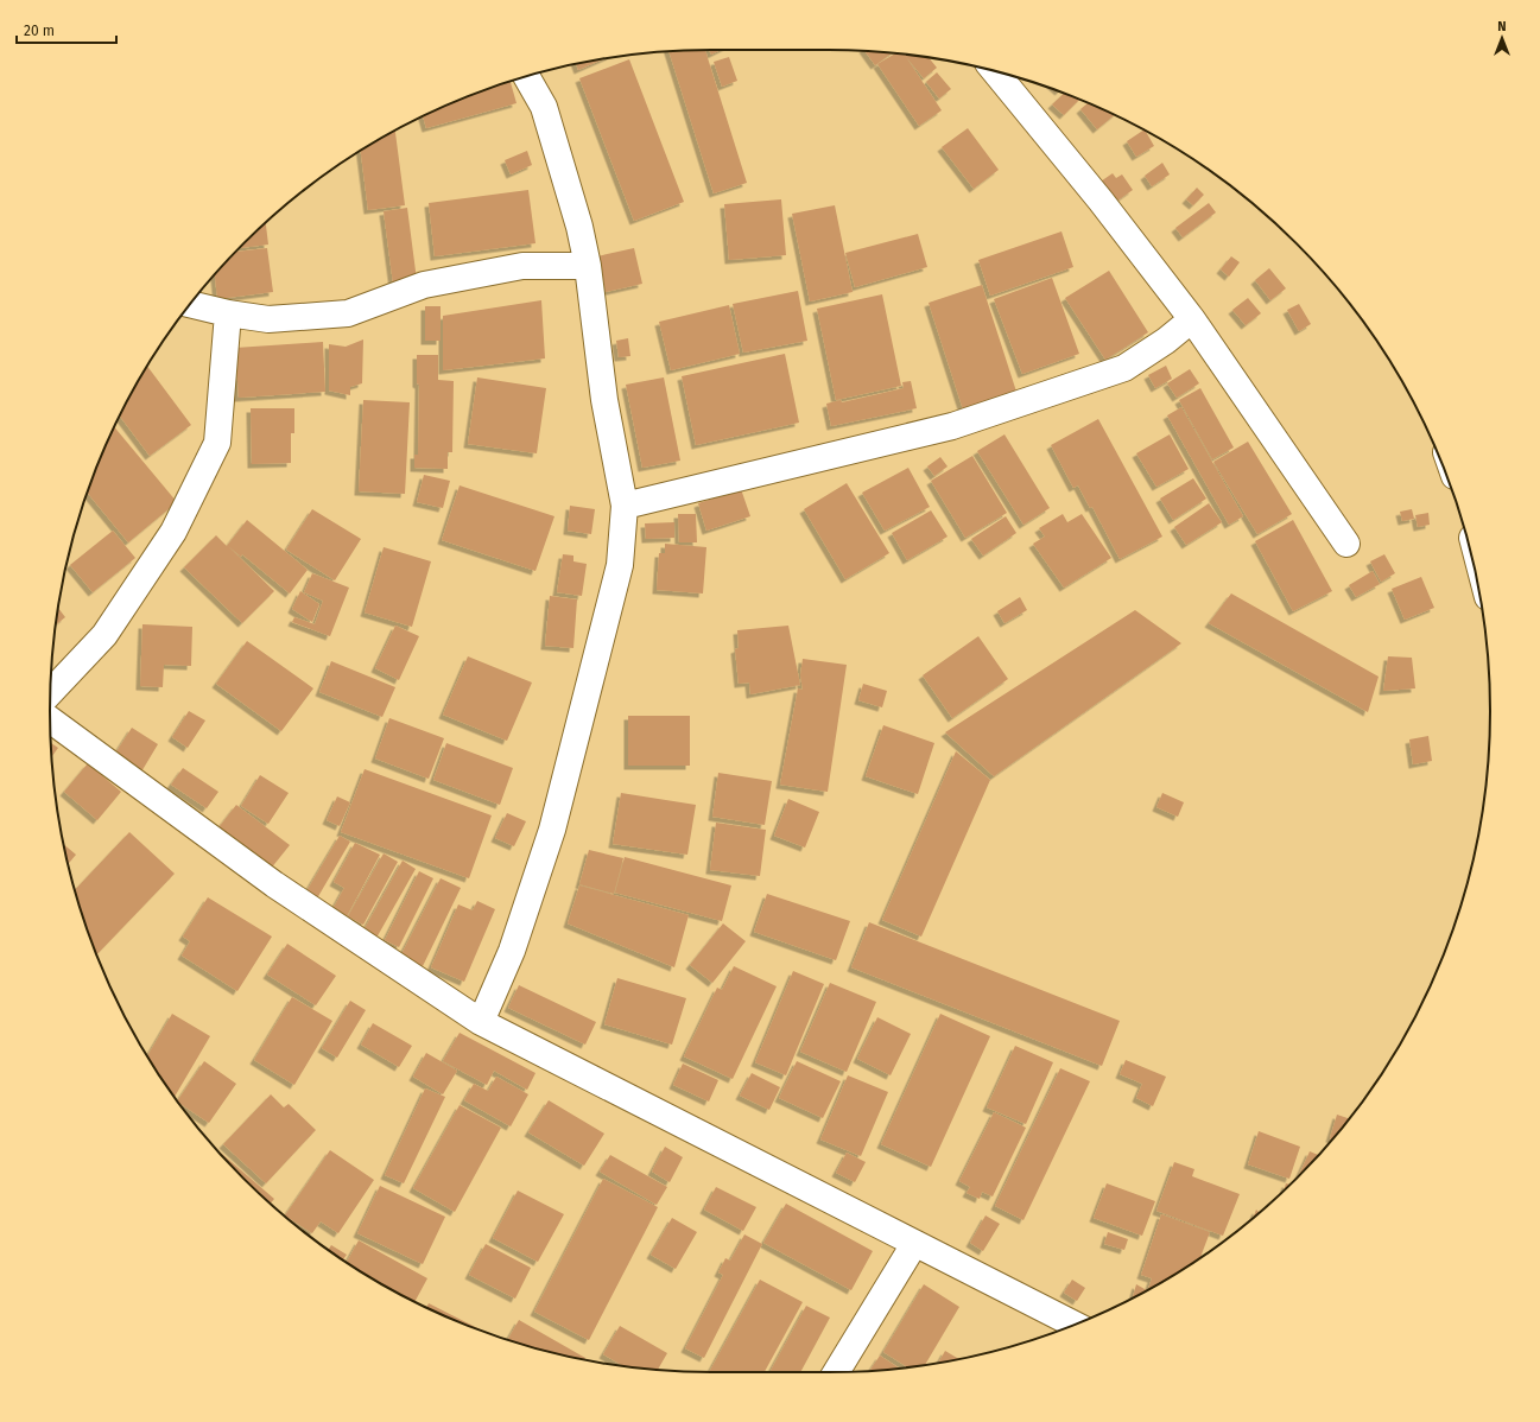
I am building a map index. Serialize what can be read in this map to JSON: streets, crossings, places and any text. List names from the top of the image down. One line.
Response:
{"scale_bar":"20 m","north":"top"}
